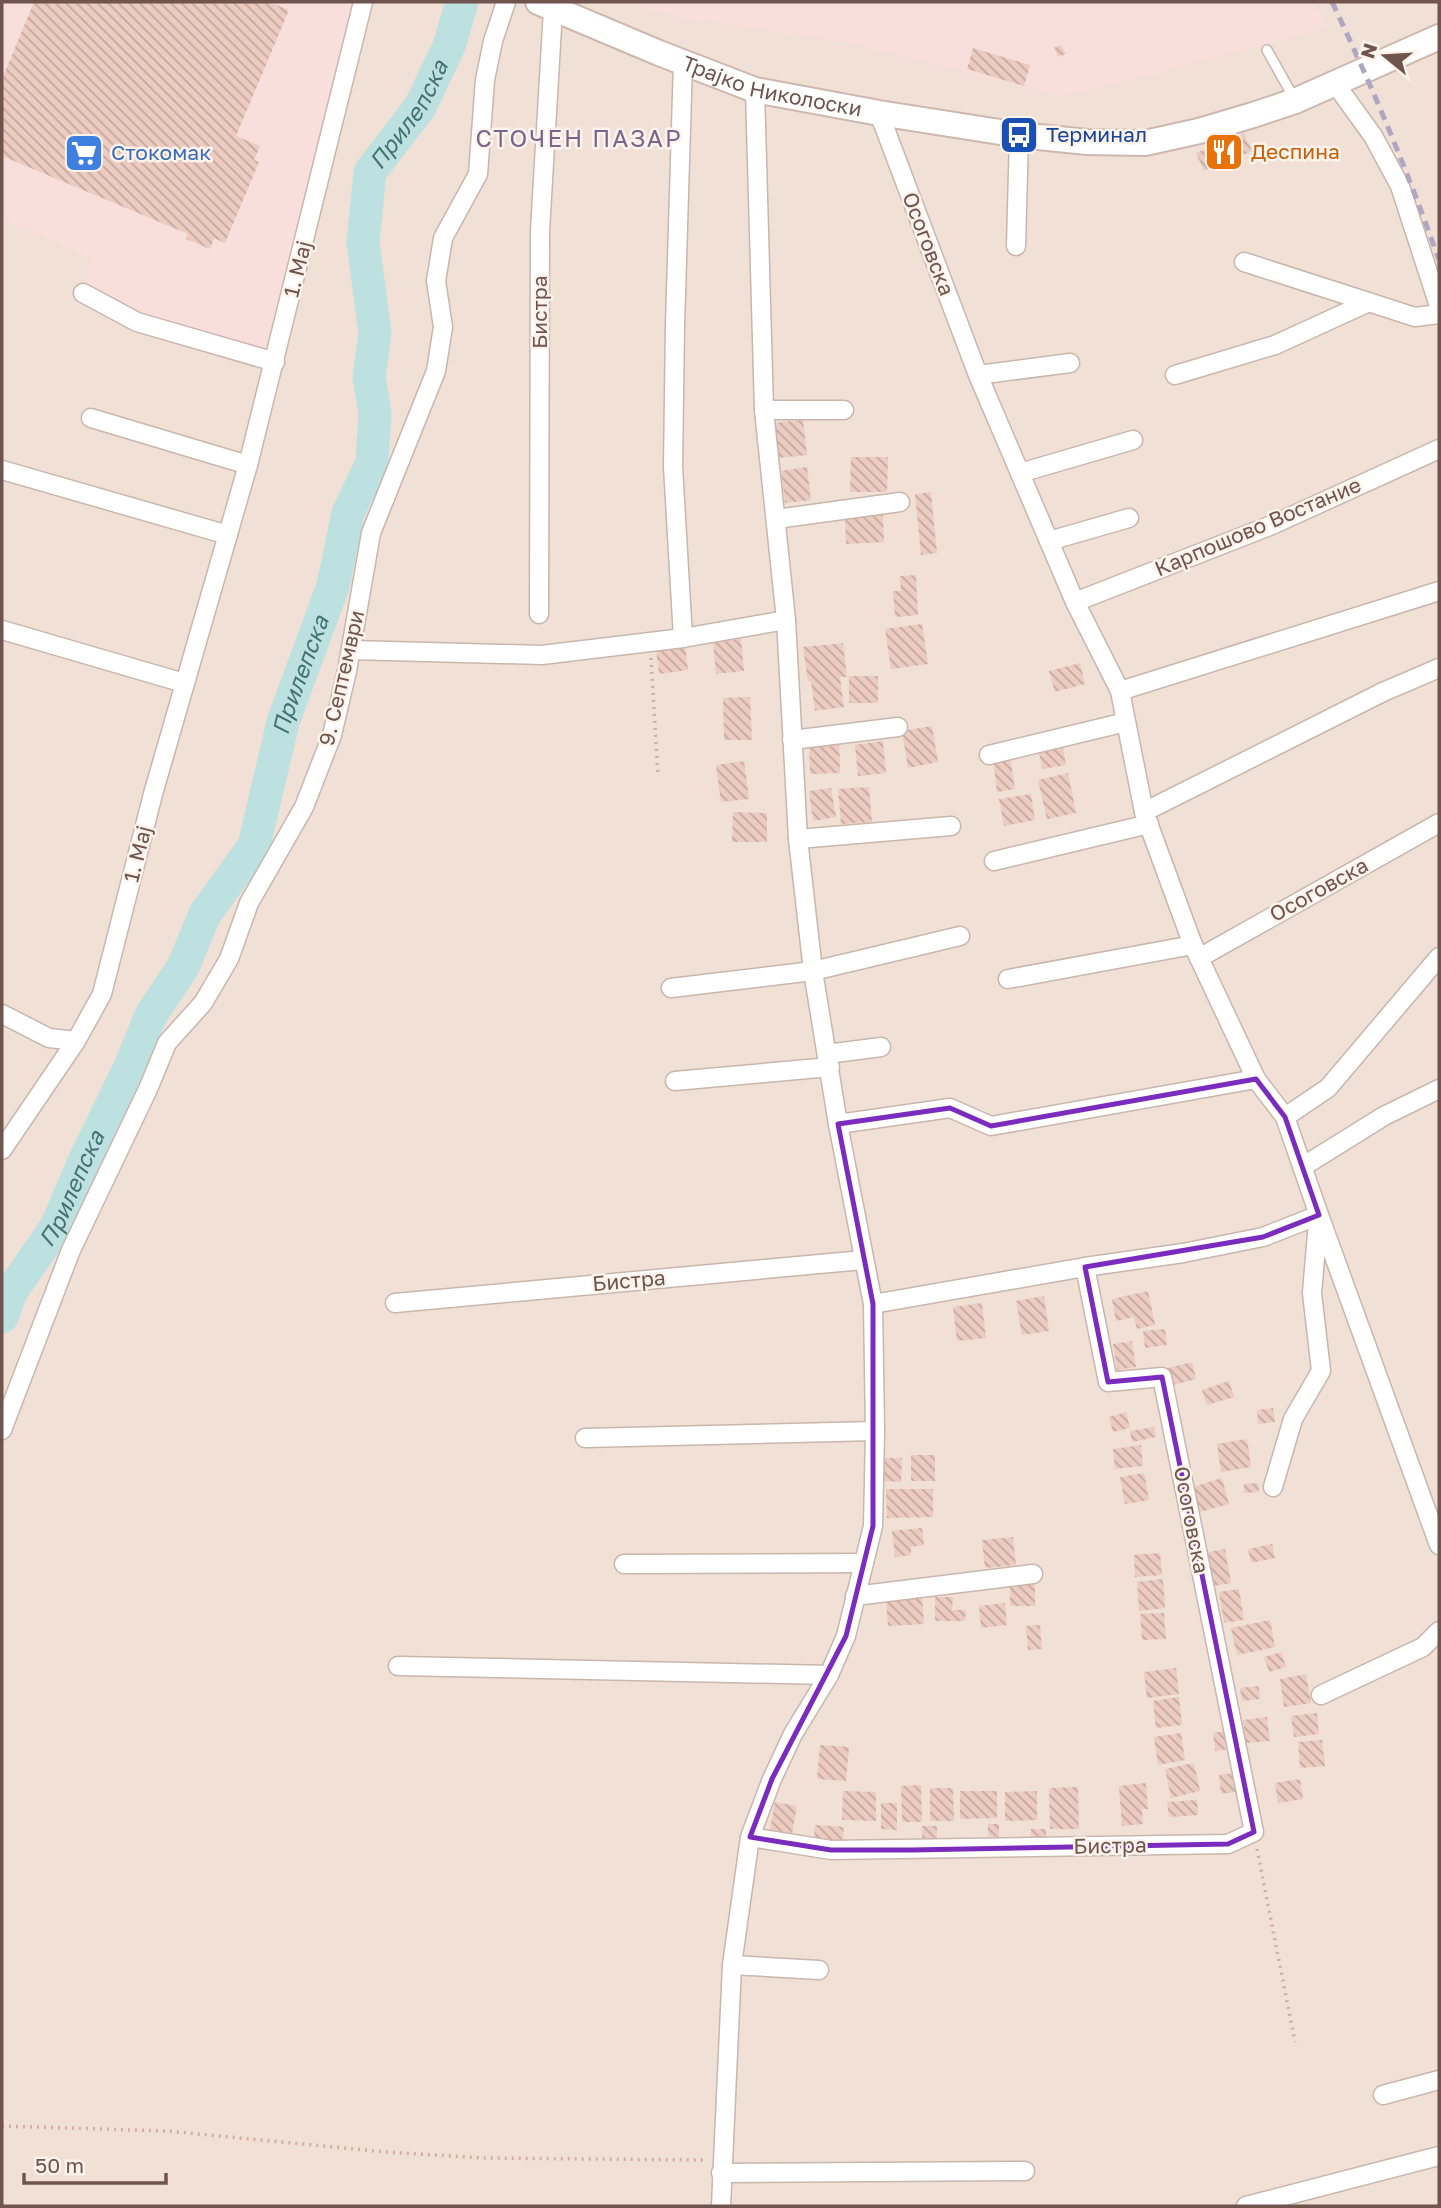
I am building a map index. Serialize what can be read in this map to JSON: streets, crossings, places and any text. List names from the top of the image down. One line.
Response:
{"streets":{"main road":["Трајко Николоски"],"street":["Осоговска","1. Мај","Бистра","Карпошово Востание","9. Септември"]},"crossings":[["Трајко Николоски","Осоговска"],["Трајко Николоски","Бистра"],["Осоговска","Бистра"],["Осоговска","Карпошово Востание"]],"districts":["СТОЧЕН ПАЗАР"],"water":["Прилепска"],"places":{"bus stop":["Терминал"],"restaurant":["Деспина"],"supermarket":["Стокомак"]},"scale_bar":"50 m","north":"left"}
